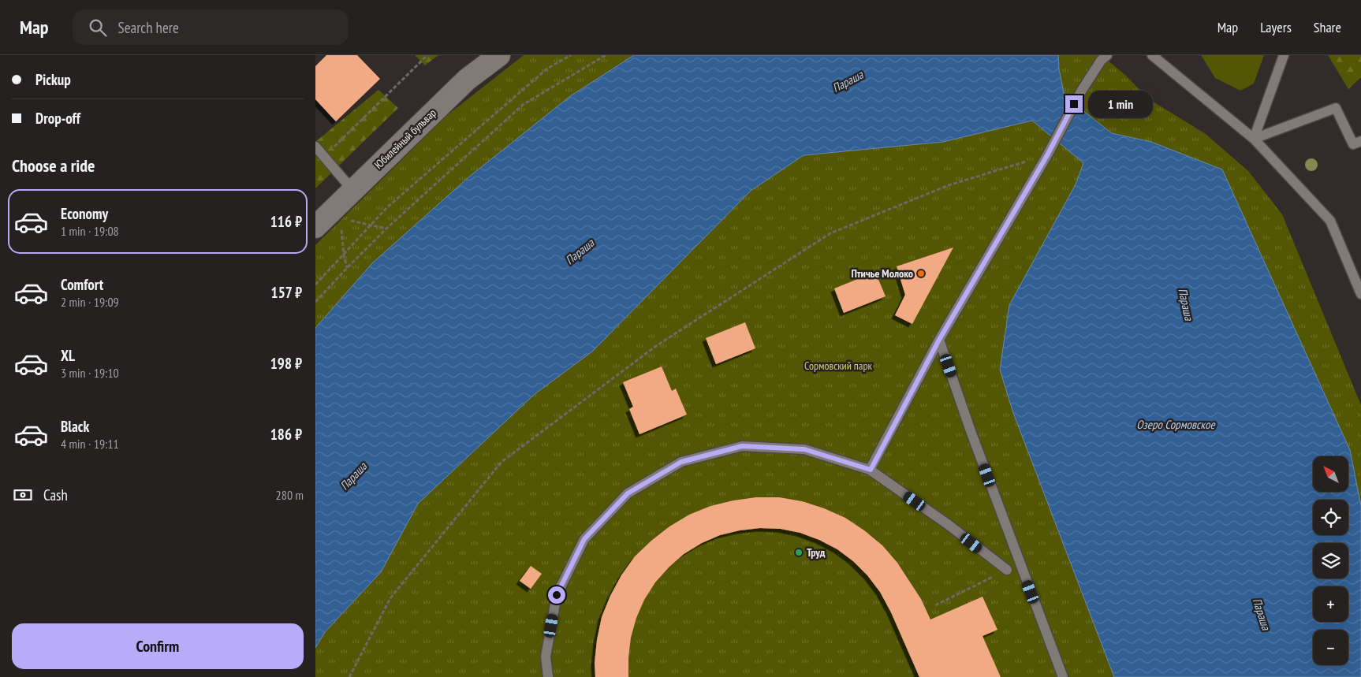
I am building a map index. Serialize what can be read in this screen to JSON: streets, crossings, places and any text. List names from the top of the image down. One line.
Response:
{"streets":{"street":["Юбилейный бульвар"]},"water":["Параша","Озеро Сормовское"],"parks":["Сормовский парк"],"places":["Птичье Молоко","Труд"],"north":"top left","page":{"header":"Map","search":"Search here","nav":["Map","Layers","Share"],"banner":["Pickup","Drop-off"],"bubble":"1 min","heading":"Choose a ride","list":[{"name":"Economy","note":"1 min · 19:08","value":"116 ₽"},{"name":"Comfort","note":"2 min · 19:09","value":"157 ₽"},{"name":"XL","note":"3 min · 19:10","value":"198 ₽"},{"name":"Black","note":"4 min · 19:11","value":"186 ₽"}],"map_buttons":["+","−"],"pay":["Cash","280 m"],"buttons":"Confirm"}}
